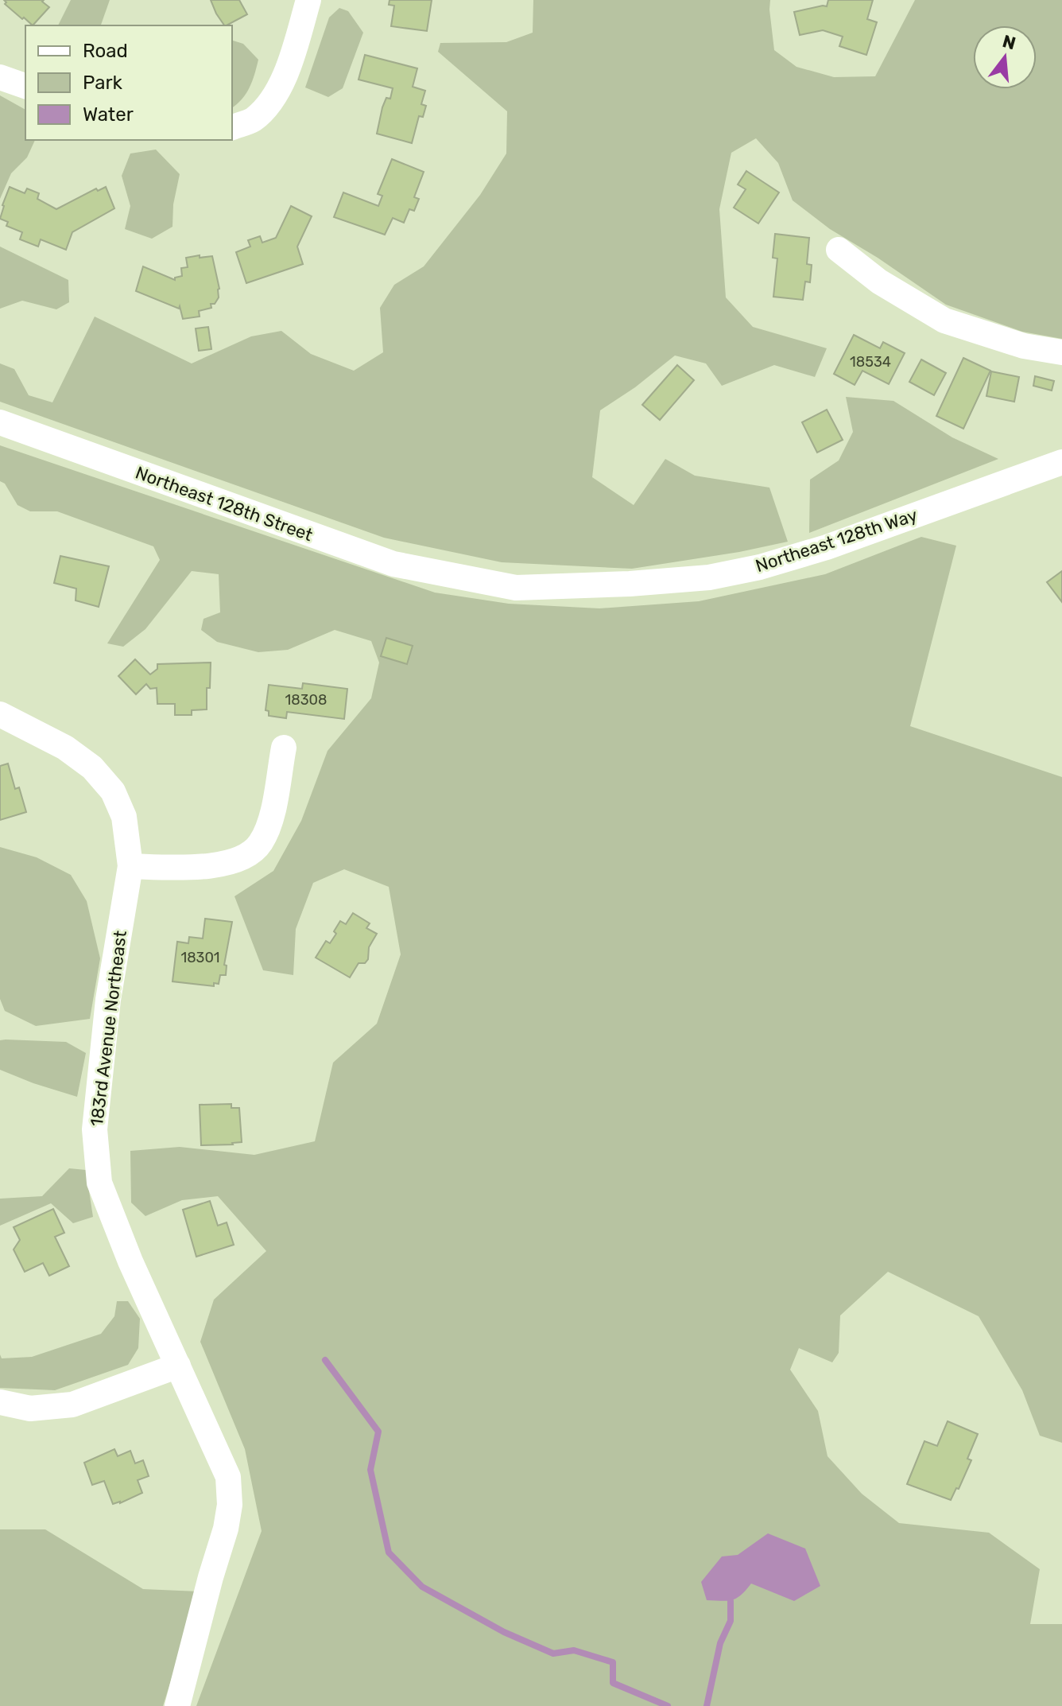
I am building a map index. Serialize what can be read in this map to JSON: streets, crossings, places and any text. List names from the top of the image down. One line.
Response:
{"streets":{"street":["Northeast 128th Street","Northeast 128th Way","183rd Avenue Northeast"]},"crossings":[["Northeast 128th Street","Northeast 128th Way"]],"house_numbers":["18534","18308","18301"],"legend":["Road","Park","Water"],"north":"top"}
